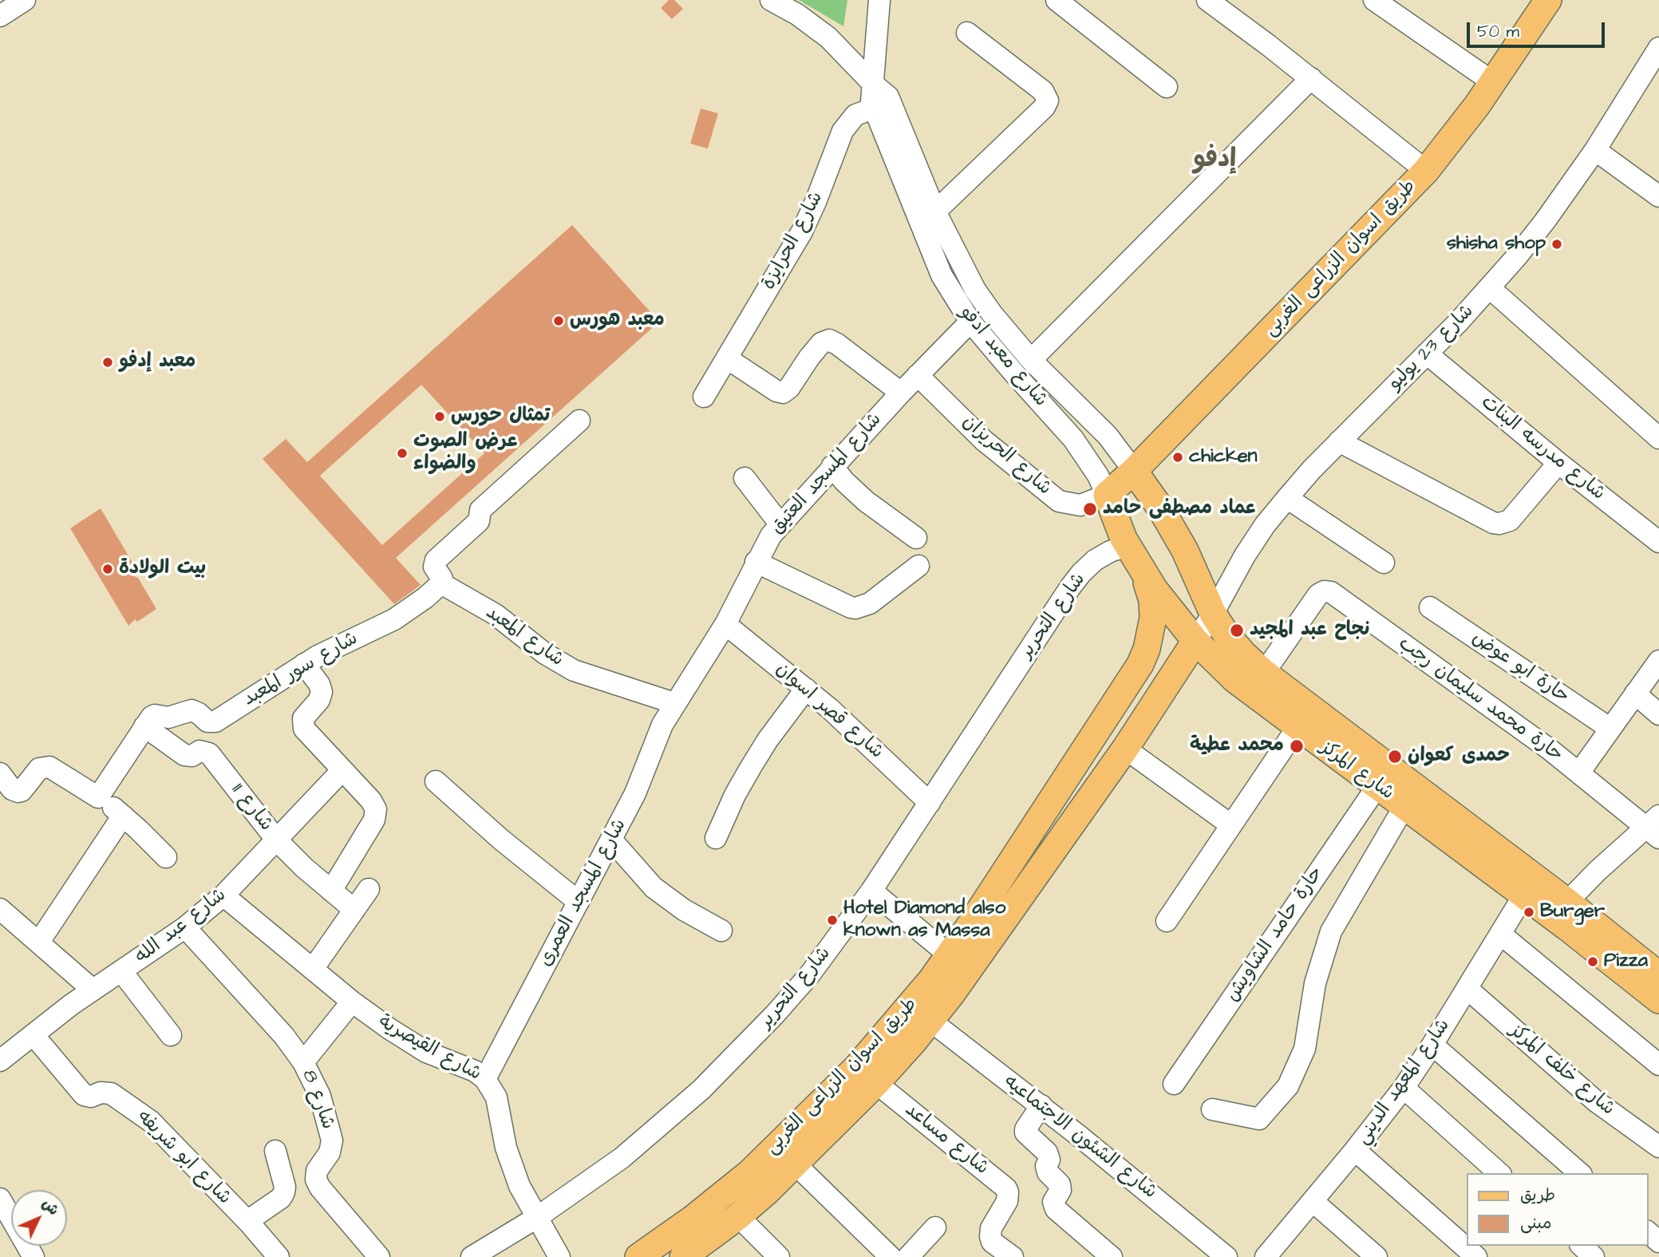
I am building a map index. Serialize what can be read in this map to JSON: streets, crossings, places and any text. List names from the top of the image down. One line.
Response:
{"streets":{"main road":["طريق اسوان الزراعى الغربى","شارع المركز"],"street":["شارع الحرايزة","شارع 23 يوليو","شارع معبد ادفو","شارع مدرسه البنات","شارع الحريزان","شارع المسجد العتيق","شارع التحرير","شارع المعبد","حارة ابو عوض","شارع سور المعبد","حارة محمد سليمان رجب","شارع قصر اسوان","شارع 11","شارع المسجد العمرى","شارع عبد الله","حارة حامد الشاويش","شارع القيصرية","شارع خلف المركز","شارع المعهد الديني","شارع 8","شارع الشئون الاجتماعيه","شارع مساعد","شارع ابو شريفه"]},"crossings":[["شارع الحرايزة","شارع معبد ادفو"],["طريق اسوان الزراعى الغربى","شارع 23 يوليو"],["طريق اسوان الزراعى الغربى","شارع معبد ادفو"],["طريق اسوان الزراعى الغربى","شارع الحريزان"],["طريق اسوان الزراعى الغربى","شارع المركز"],["طريق اسوان الزراعى الغربى","شارع الشئون الاجتماعيه"],["طريق اسوان الزراعى الغربى","شارع مساعد"],["شارع 23 يوليو","شارع مدرسه البنات"],["شارع 23 يوليو","شارع المركز"],["شارع معبد ادفو","شارع الحريزان"],["شارع معبد ادفو","شارع المسجد العتيق"],["شارع معبد ادفو","شارع المركز"],["شارع الحريزان","شارع المسجد العتيق"],["شارع الحريزان","شارع المركز"],["شارع المسجد العتيق","شارع المعبد"],["شارع المسجد العتيق","شارع قصر اسوان"],["شارع المسجد العتيق","شارع المسجد العمرى"],["شارع التحرير","شارع قصر اسوان"],["شارع التحرير","شارع المركز"],["شارع التحرير","شارع القيصرية"],["شارع المعبد","شارع سور المعبد"],["شارع المعبد","شارع المسجد العمرى"],["شارع سور المعبد","شارع 11"],["حارة محمد سليمان رجب","شارع المركز"],["شارع المركز","حارة حامد الشاويش"],["شارع المركز","شارع المعهد الديني"],["شارع 11","شارع عبد الله"],["شارع المسجد العمرى","شارع القيصرية"],["شارع عبد الله","شارع القيصرية"],["شارع عبد الله","شارع 8"],["شارع عبد الله","شارع ابو شريفه"],["شارع خلف المركز","شارع المعهد الديني"]],"districts":["إدفو"],"places":["shisha shop","معبد هورس","معبد إدفو","تمثال حورس","عرض الصوت والضواء","chicken","عماد مصطفى حامد","بيت الولادة","نجاح عبد المجيد","محمد عطية","حمدى كعوان","Burger","Hotel Diamond also known as Massa","Pizza"],"legend":["طريق","مبنى"],"scale_bar":"50 m","north":"top right"}
